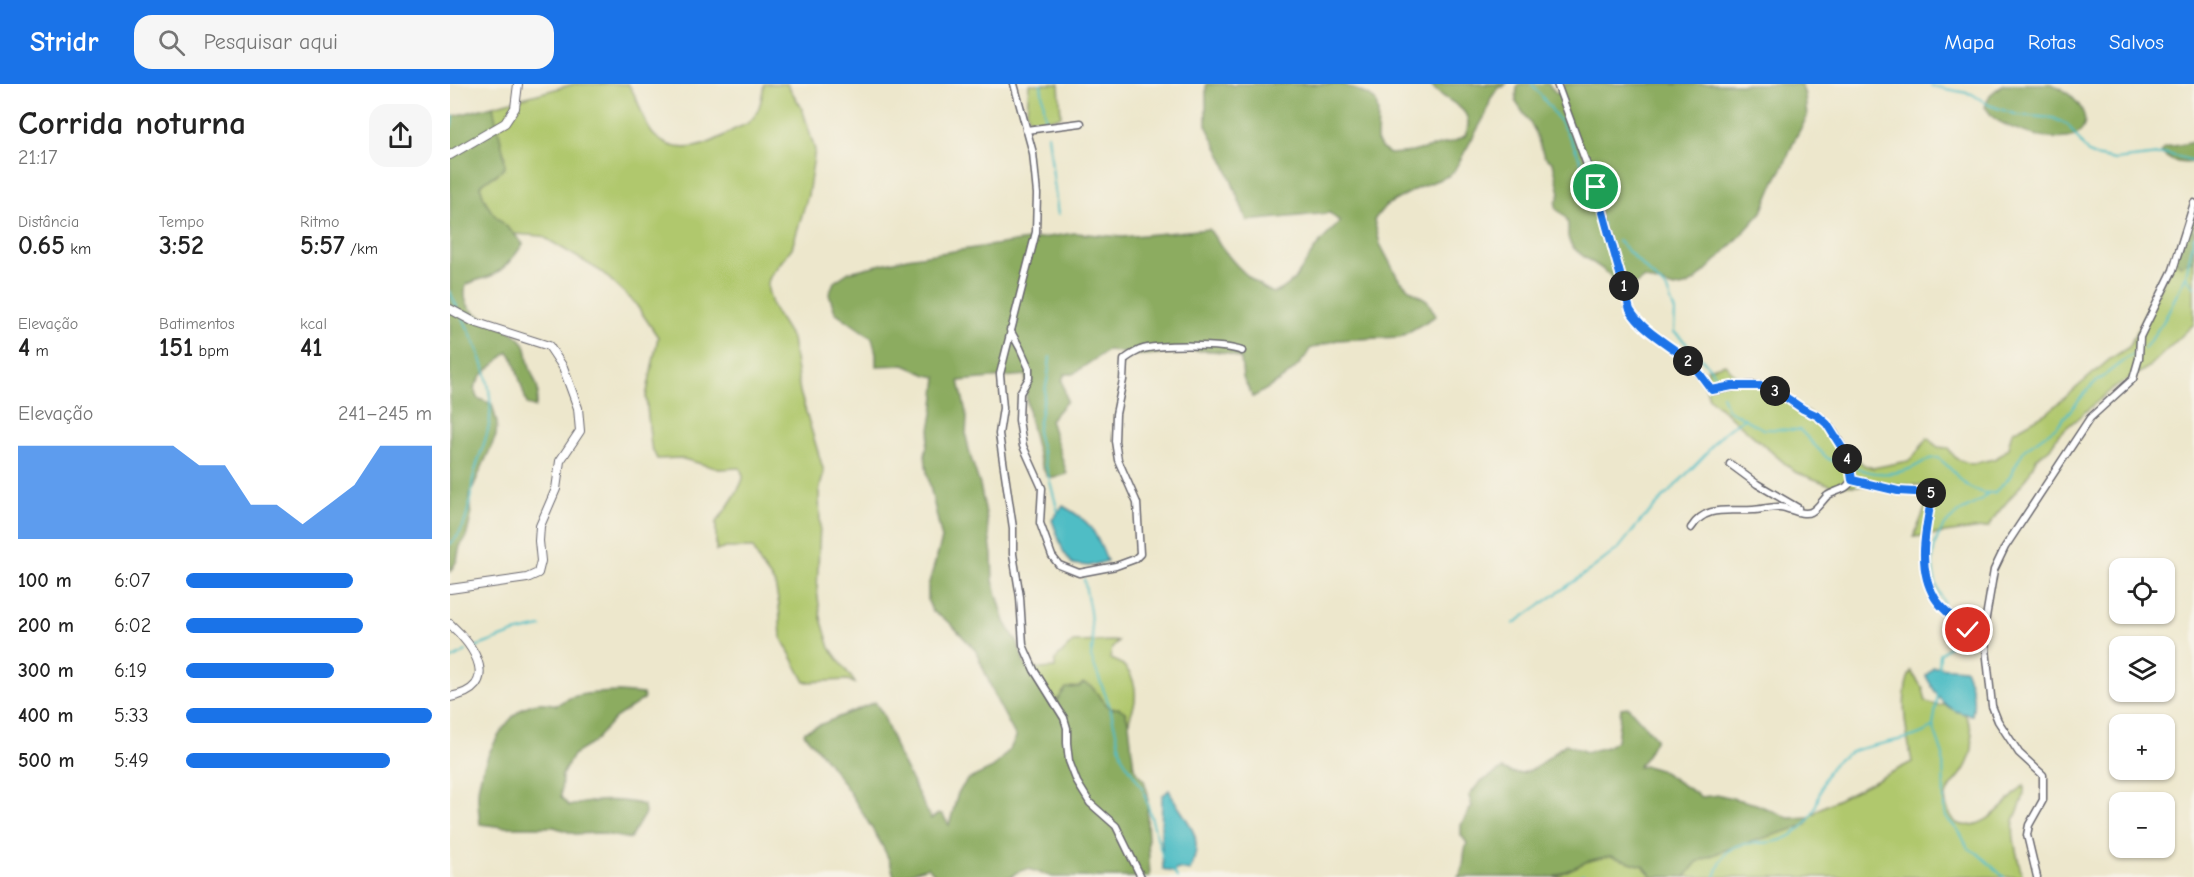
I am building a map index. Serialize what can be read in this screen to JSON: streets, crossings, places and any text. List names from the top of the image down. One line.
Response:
{"page":{"header":"Stridr","search":"Pesquisar aqui","nav":["Mapa","Rotas","Salvos"],"heading":["Corrida noturna","21:17"],"stats":[["Distância","0.65 km"],["Tempo","3:52"],["Ritmo","5:57 /km"],["Elevação","4 m"],["Batimentos","151 bpm"],["kcal","41"]],"pins":["1","2","3","4","5"],"chart":["Elevação","241–245 m"],"list":[{"name":"100 m","note":"6:07"},{"name":"200 m","note":"6:02"},{"name":"300 m","note":"6:19"},{"name":"400 m","note":"5:33"},{"name":"500 m","note":"5:49"}],"map_buttons":["+","−"]}}
